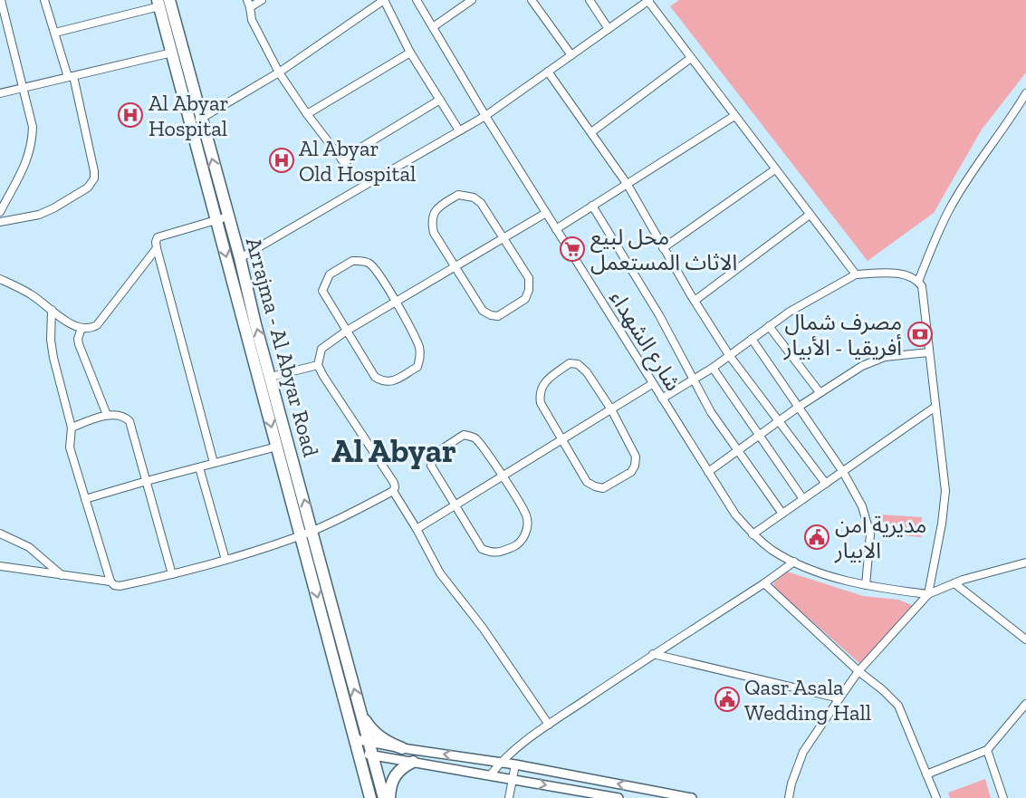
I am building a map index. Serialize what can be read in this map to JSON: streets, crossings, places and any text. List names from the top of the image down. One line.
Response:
{"streets":{"highway":["Arrajma - Al Abyar Road"],"street":["شارع الشهداء"]},"districts":["Al Abyar"],"places":{"hospital":["Al Abyar Hospital","Al Abyar Old Hospital"],"supermarket":["محل لبيع الاثاث المستعمل"],"bank":["مصرف شمال أفريقيا - الأبيار"],"public building":["مديرية امن الابيار","Qasr Asala Wedding Hall"]}}
